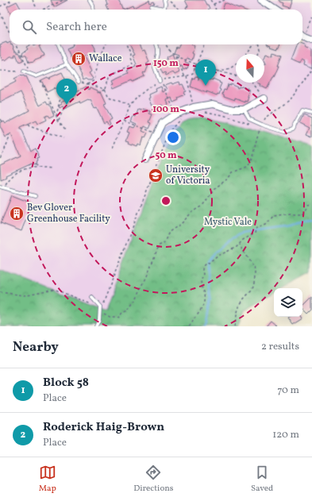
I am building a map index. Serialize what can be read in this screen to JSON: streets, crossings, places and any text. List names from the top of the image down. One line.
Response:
{"parks":["Mystic Vale"],"places":{"building":["Wallace","Bev Glover Greenhouse Facility"],"school or university":["University of Victoria"]},"north":"top","page":{"search":"Search here","pins":["1","2"],"heading":["Nearby","2 results"],"list":[{"mark":"1","name":"Block 58","note":"Place","value":"70 m"},{"mark":"2","name":"Roderick Haig-Brown","note":"Place","value":"120 m"}],"nav":["Map","Directions","Saved"]},"rings":["150 m","100 m","50 m"]}
